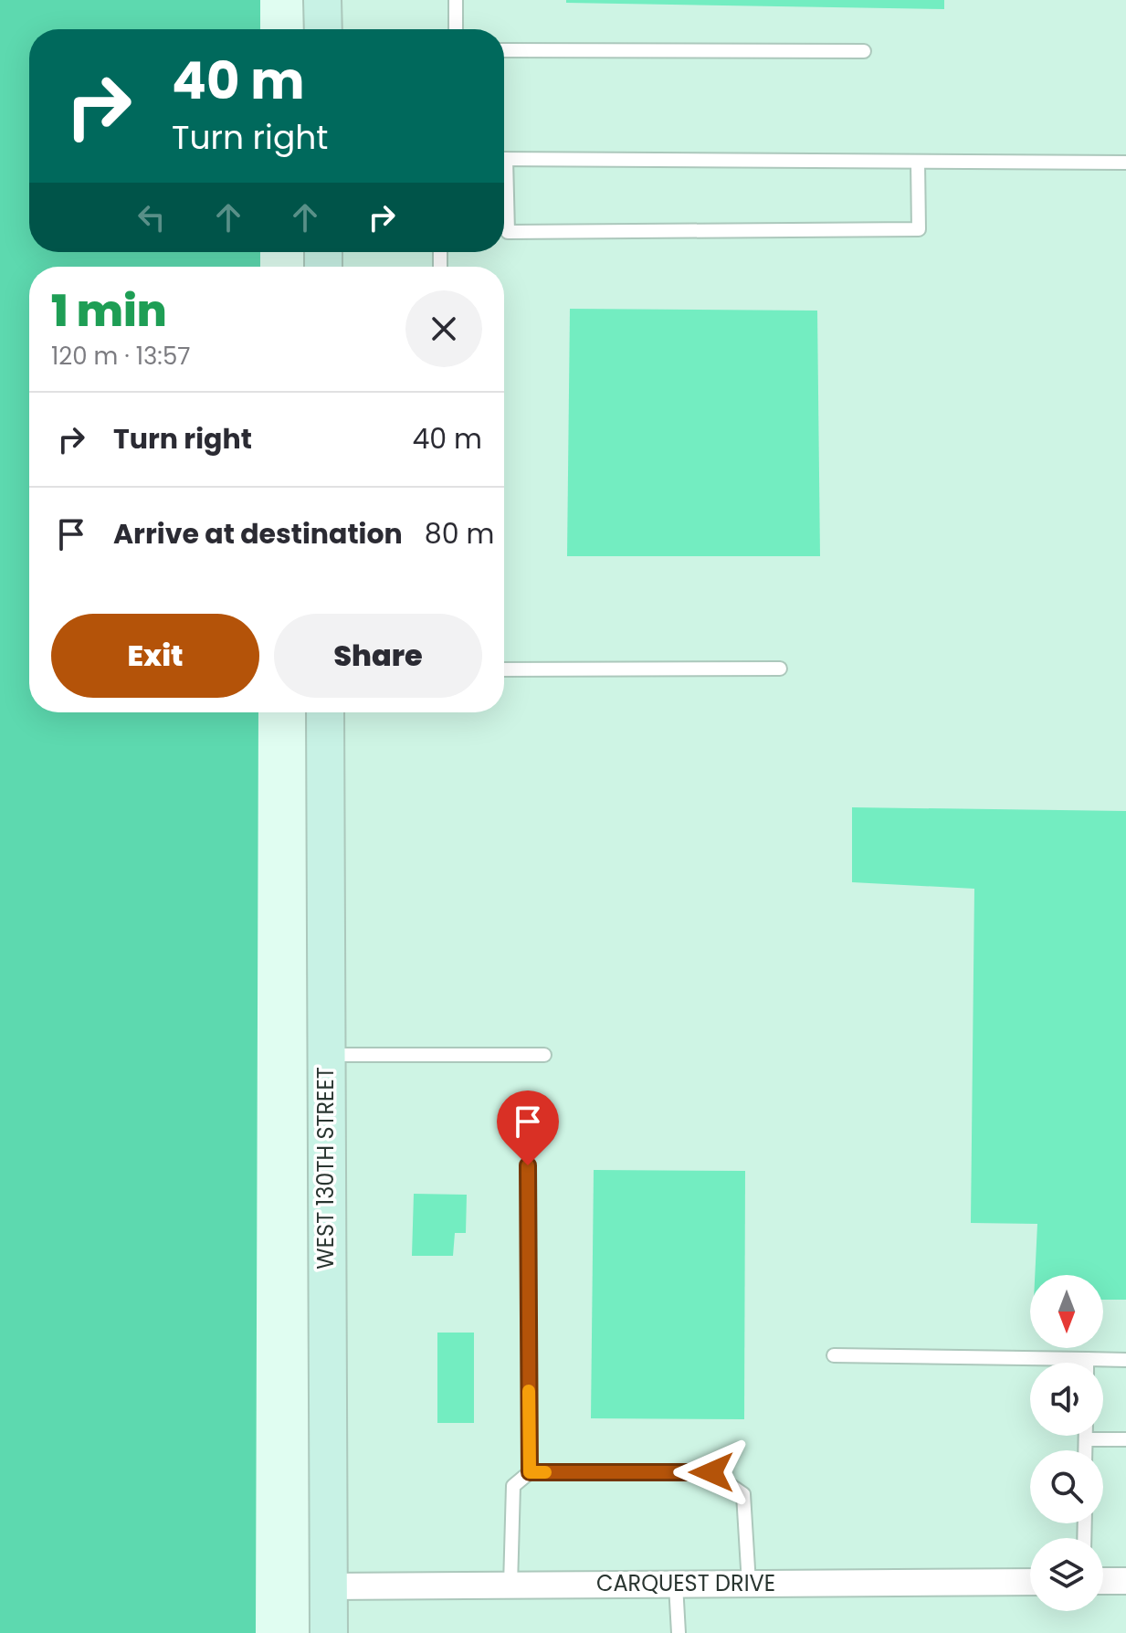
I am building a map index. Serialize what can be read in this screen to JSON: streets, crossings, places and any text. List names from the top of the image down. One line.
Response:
{"streets":{"main road":["WEST 130TH STREET"],"street":["CARQUEST DRIVE"]},"crossings":[["WEST 130TH STREET","CARQUEST DRIVE"]],"north":"bottom","page":{"turn":["40 m","Turn right"],"heading":["1 min","120 m · 13:57"],"list":[{"name":"Turn right","value":"40 m"},{"name":"Arrive at destination","value":"80 m"}],"buttons":["Exit","Share"]}}
